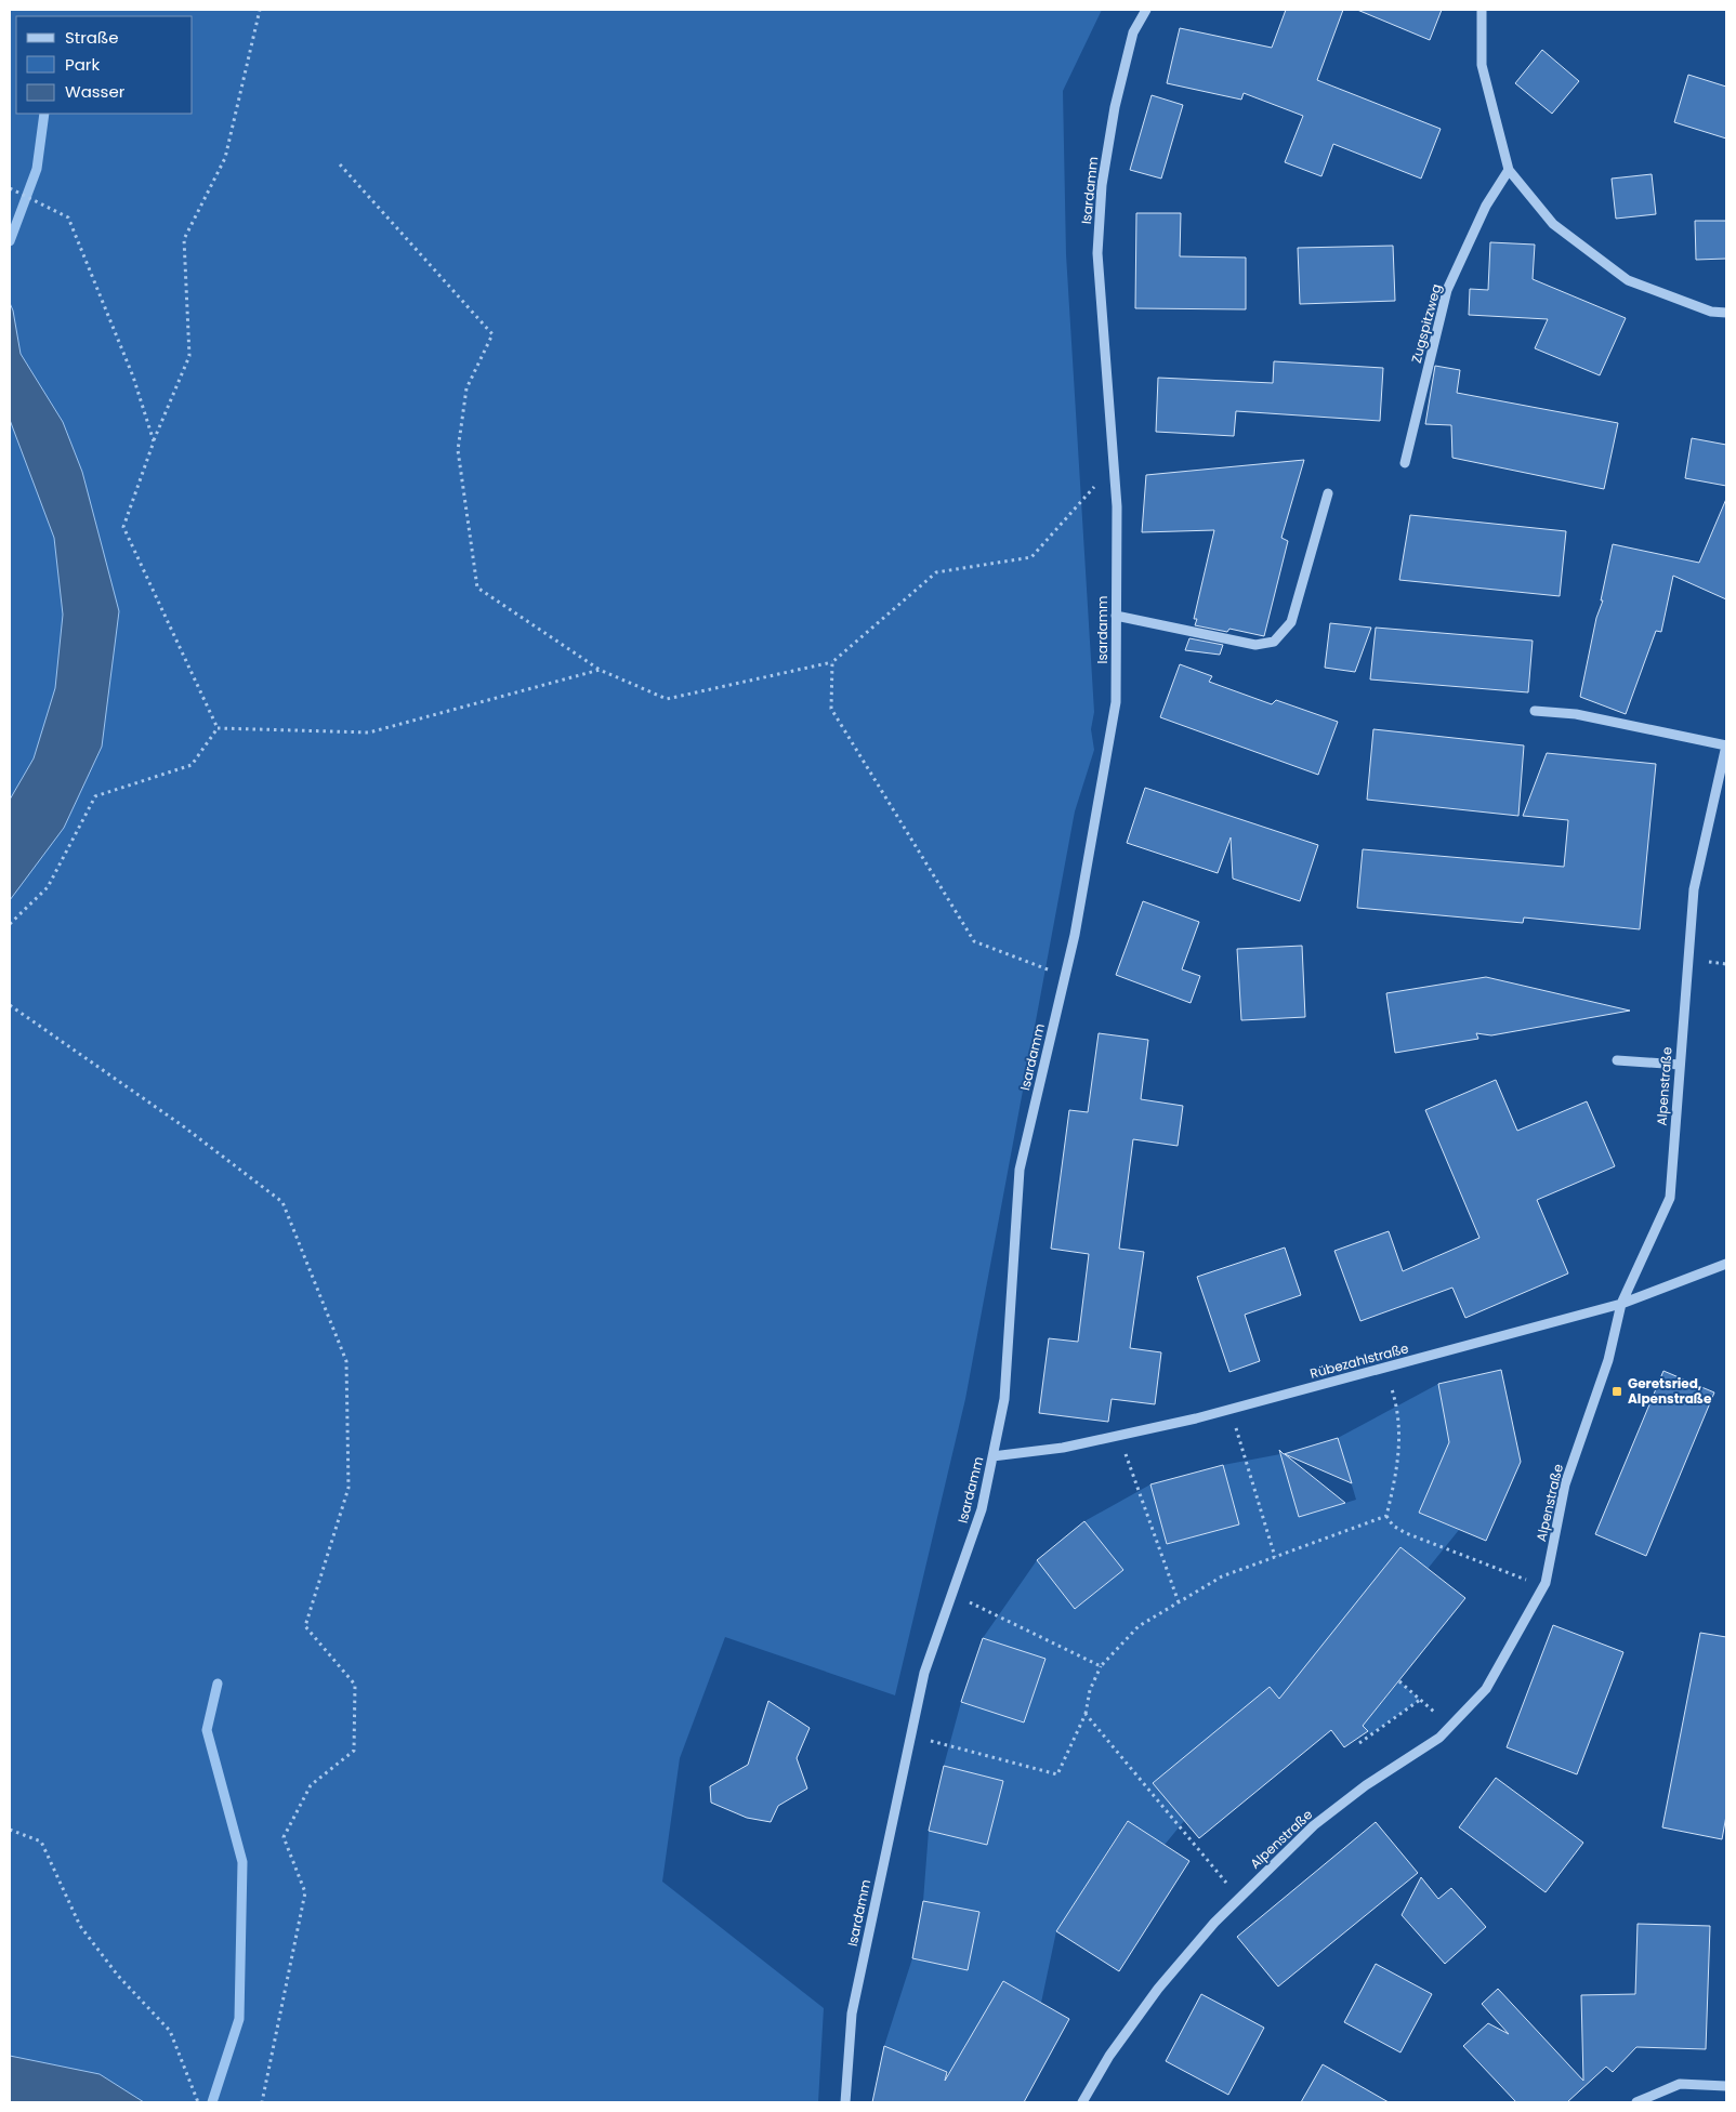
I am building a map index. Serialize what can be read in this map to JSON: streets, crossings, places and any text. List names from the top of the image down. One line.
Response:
{"streets":{"street":["Isardamm","Zugspitzweg","Alpenstraße","Rübezahlstraße"]},"crossings":[["Isardamm","Rübezahlstraße"],["Alpenstraße","Rübezahlstraße"]],"places":{"transit":["Geretsried, Alpenstraße"]},"legend":["Straße","Park","Wasser"]}
